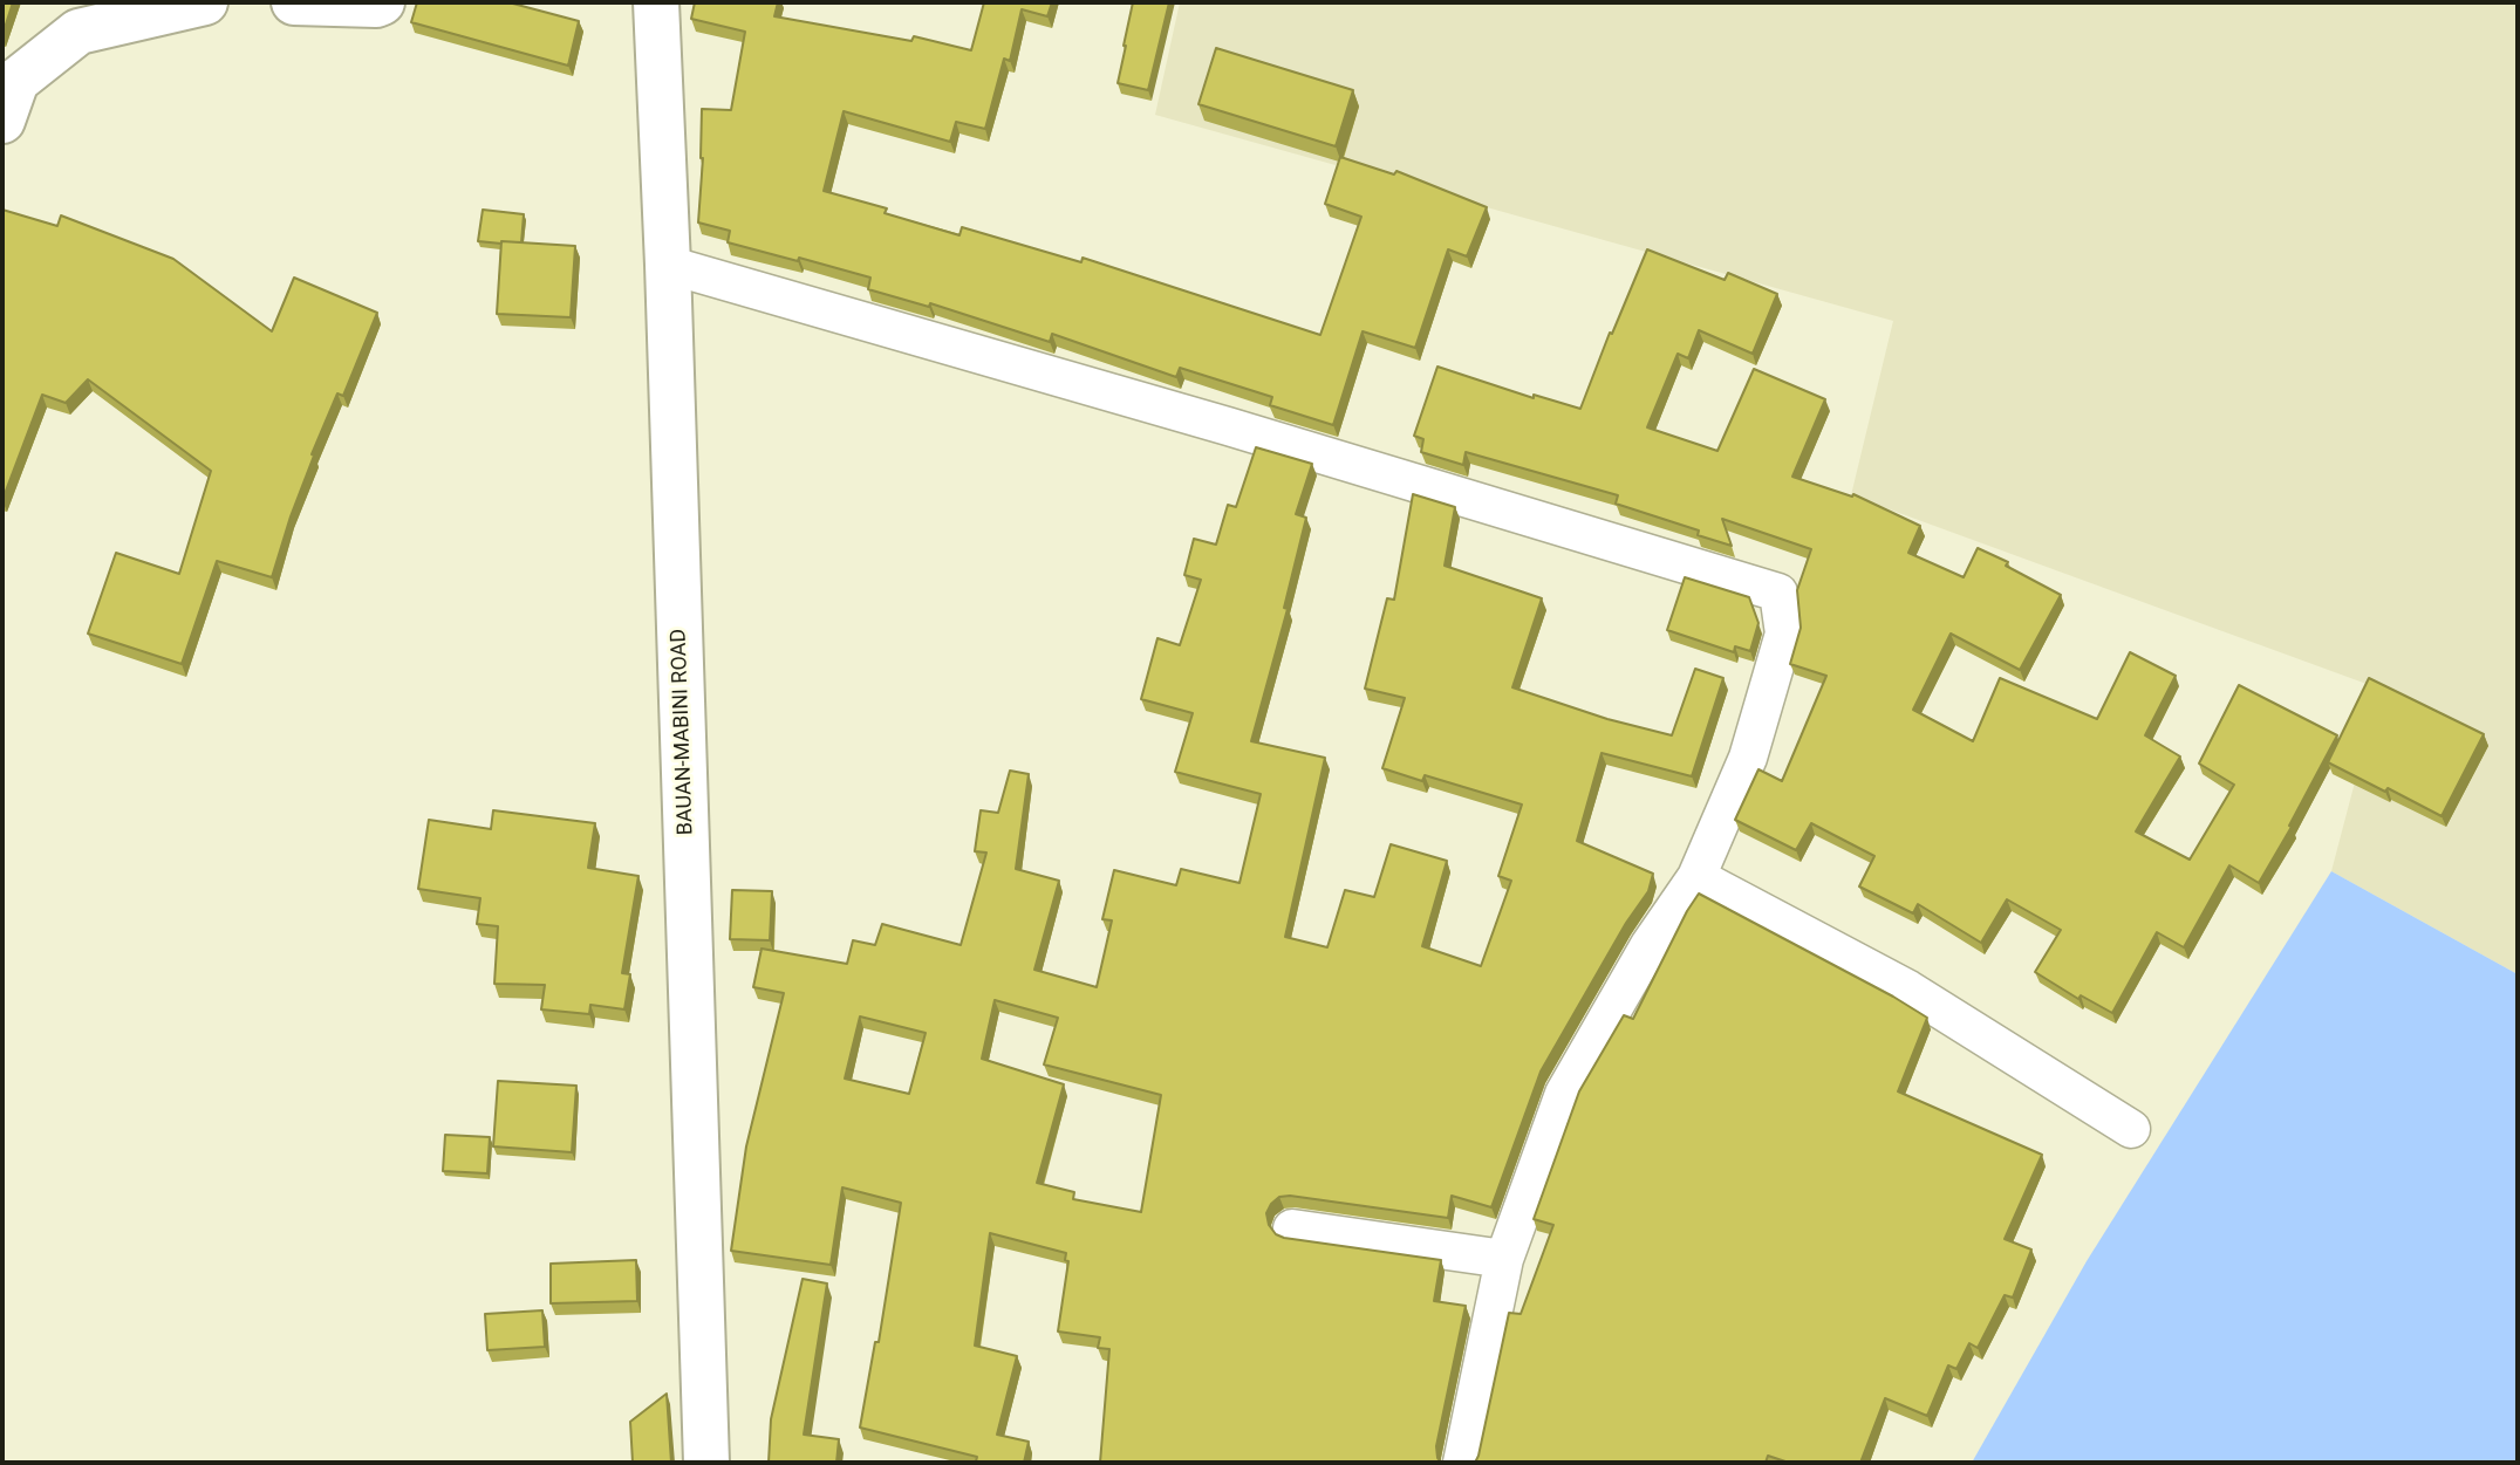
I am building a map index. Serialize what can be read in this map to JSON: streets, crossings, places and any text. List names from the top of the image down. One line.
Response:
{"streets":{"main road":["BAUAN-MABINI ROAD"]}}
